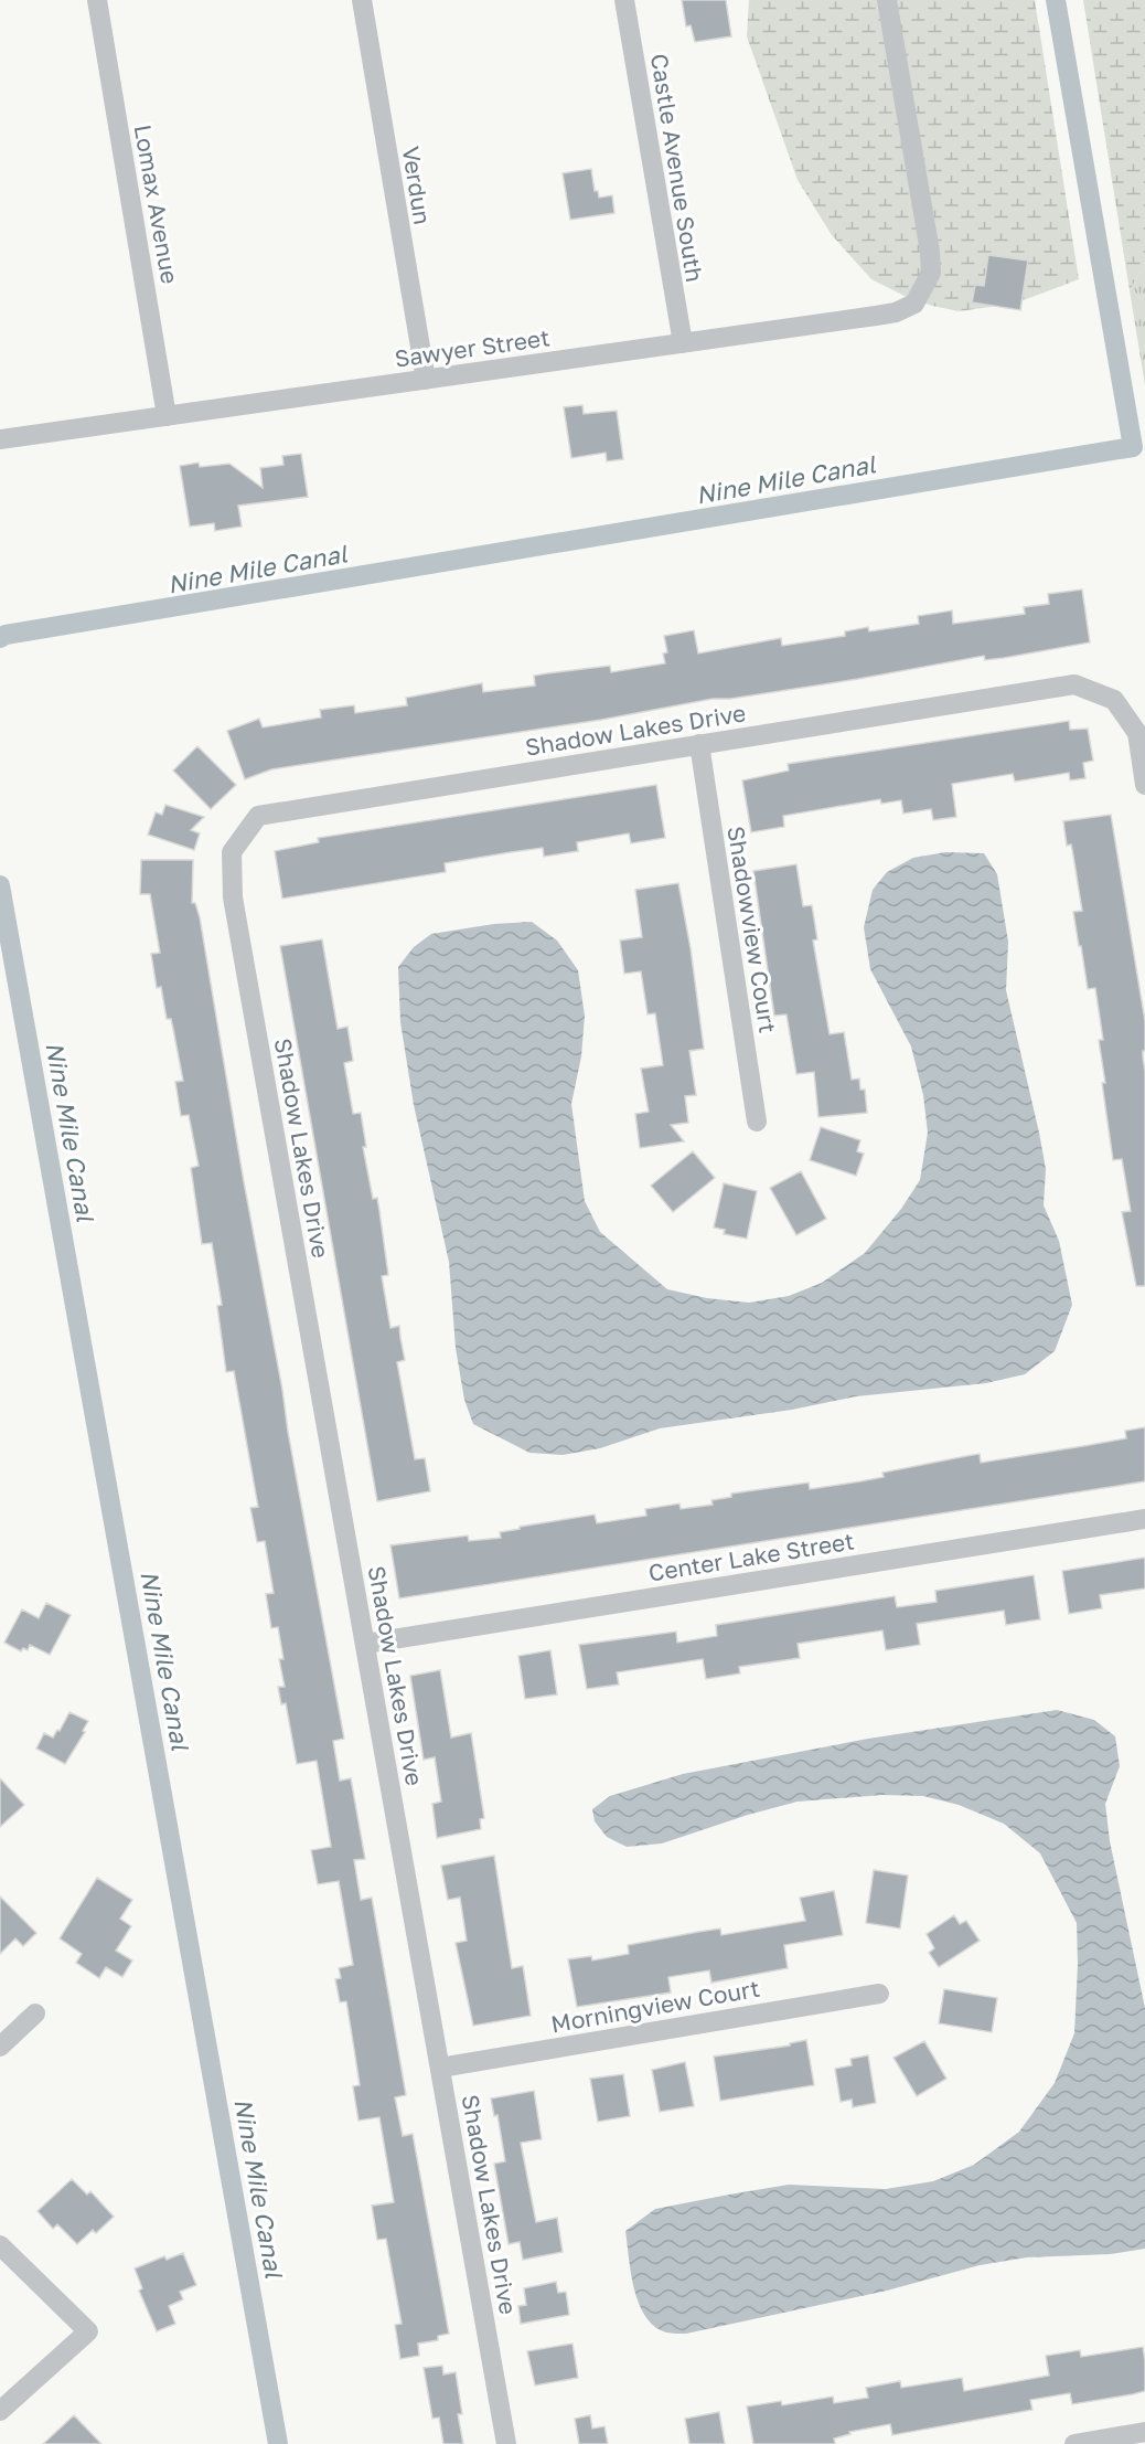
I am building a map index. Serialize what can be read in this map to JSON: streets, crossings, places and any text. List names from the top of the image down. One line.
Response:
{"streets":{"street":["Castle Avenue South","Verdun","Lomax Avenue","Sawyer Street","Shadow Lakes Drive","Shadowview Court","Center Lake Street","Morningview Court"]},"crossings":[["Castle Avenue South","Sawyer Street"],["Verdun","Sawyer Street"],["Lomax Avenue","Sawyer Street"],["Shadow Lakes Drive","Shadowview Court"],["Shadow Lakes Drive","Center Lake Street"],["Shadow Lakes Drive","Morningview Court"]],"water":["Nine Mile Canal"]}
